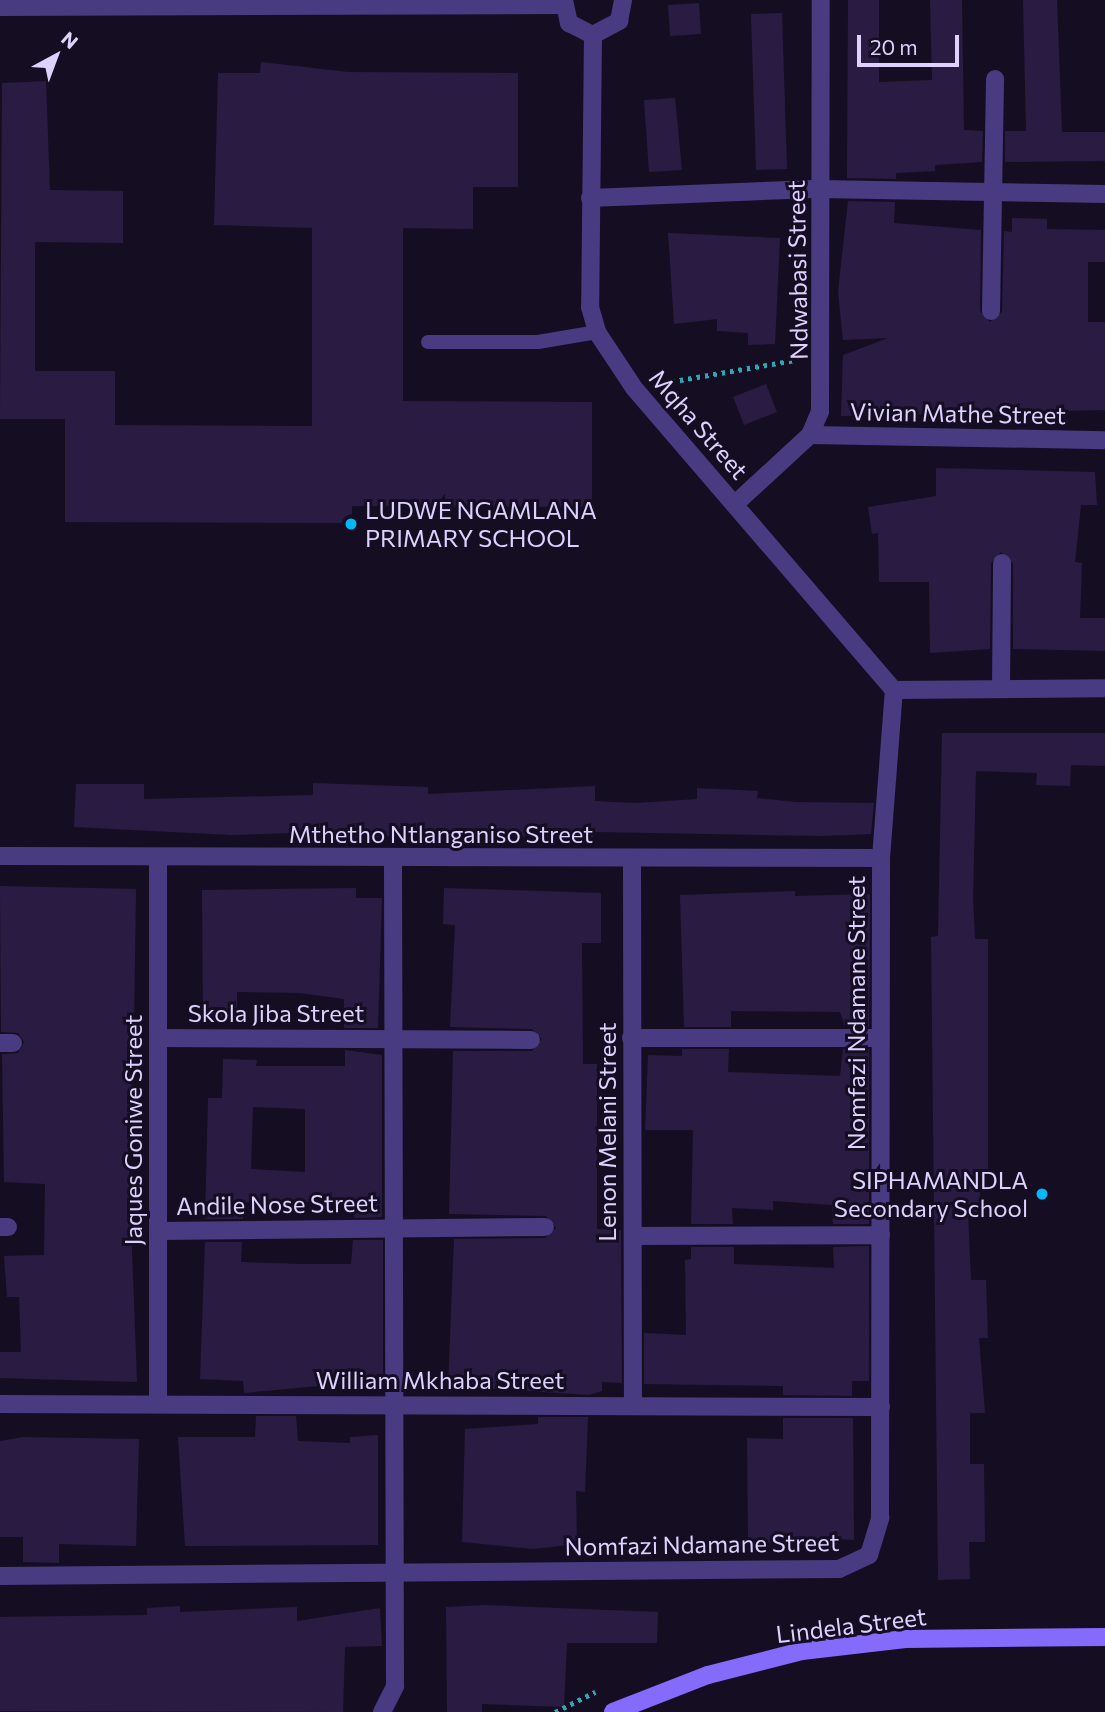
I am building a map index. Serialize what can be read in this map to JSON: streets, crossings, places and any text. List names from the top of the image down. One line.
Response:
{"streets":{"street":["Ndwabasi Street","Vivian Mathe Street","Mqha Street","Mthetho Ntlanganiso Street","Skola Jiba Street","Nomfazi Ndamane Street","Jaques Goniwe Street","Lenon Melani Street","Andile Nose Street","William Mkhaba Street","Lindela Street"]},"crossings":[["Ndwabasi Street","Vivian Mathe Street"],["Ndwabasi Street","Mqha Street"],["Mqha Street","Nomfazi Ndamane Street"],["Mthetho Ntlanganiso Street","Nomfazi Ndamane Street"],["Mthetho Ntlanganiso Street","Jaques Goniwe Street"],["Mthetho Ntlanganiso Street","Lenon Melani Street"],["Skola Jiba Street","Jaques Goniwe Street"],["Nomfazi Ndamane Street","William Mkhaba Street"],["Jaques Goniwe Street","Andile Nose Street"],["Jaques Goniwe Street","William Mkhaba Street"],["Lenon Melani Street","William Mkhaba Street"]],"places":["LUDWE NGAMLANA PRIMARY SCHOOL","SIPHAMANDLA Secondary School"],"scale_bar":"20 m","north":"top right"}
